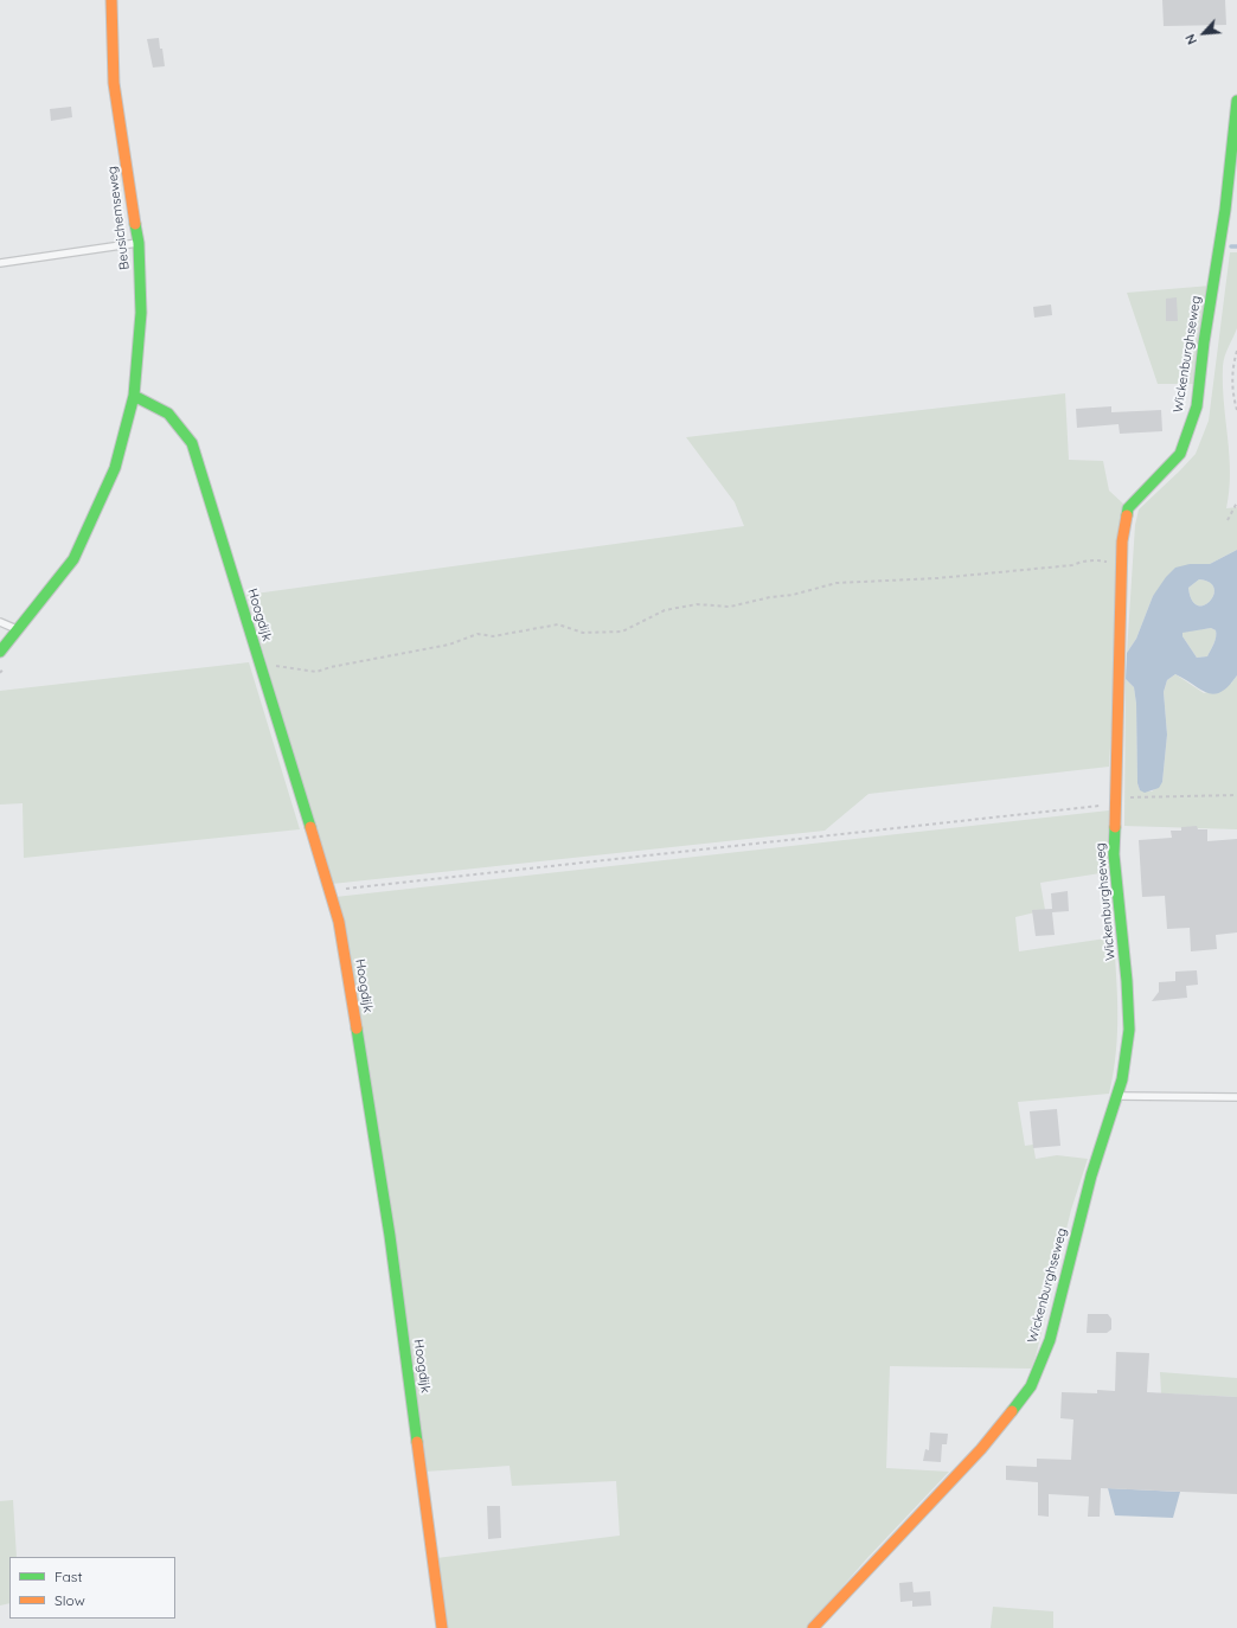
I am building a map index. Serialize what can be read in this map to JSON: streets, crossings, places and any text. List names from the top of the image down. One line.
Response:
{"streets":{"street":["Beusichemseweg","Wickenburghseweg","Hoogdijk"]},"crossings":[["Beusichemseweg","Hoogdijk"]],"legend":["Fast","Slow"],"north":"bottom left"}
